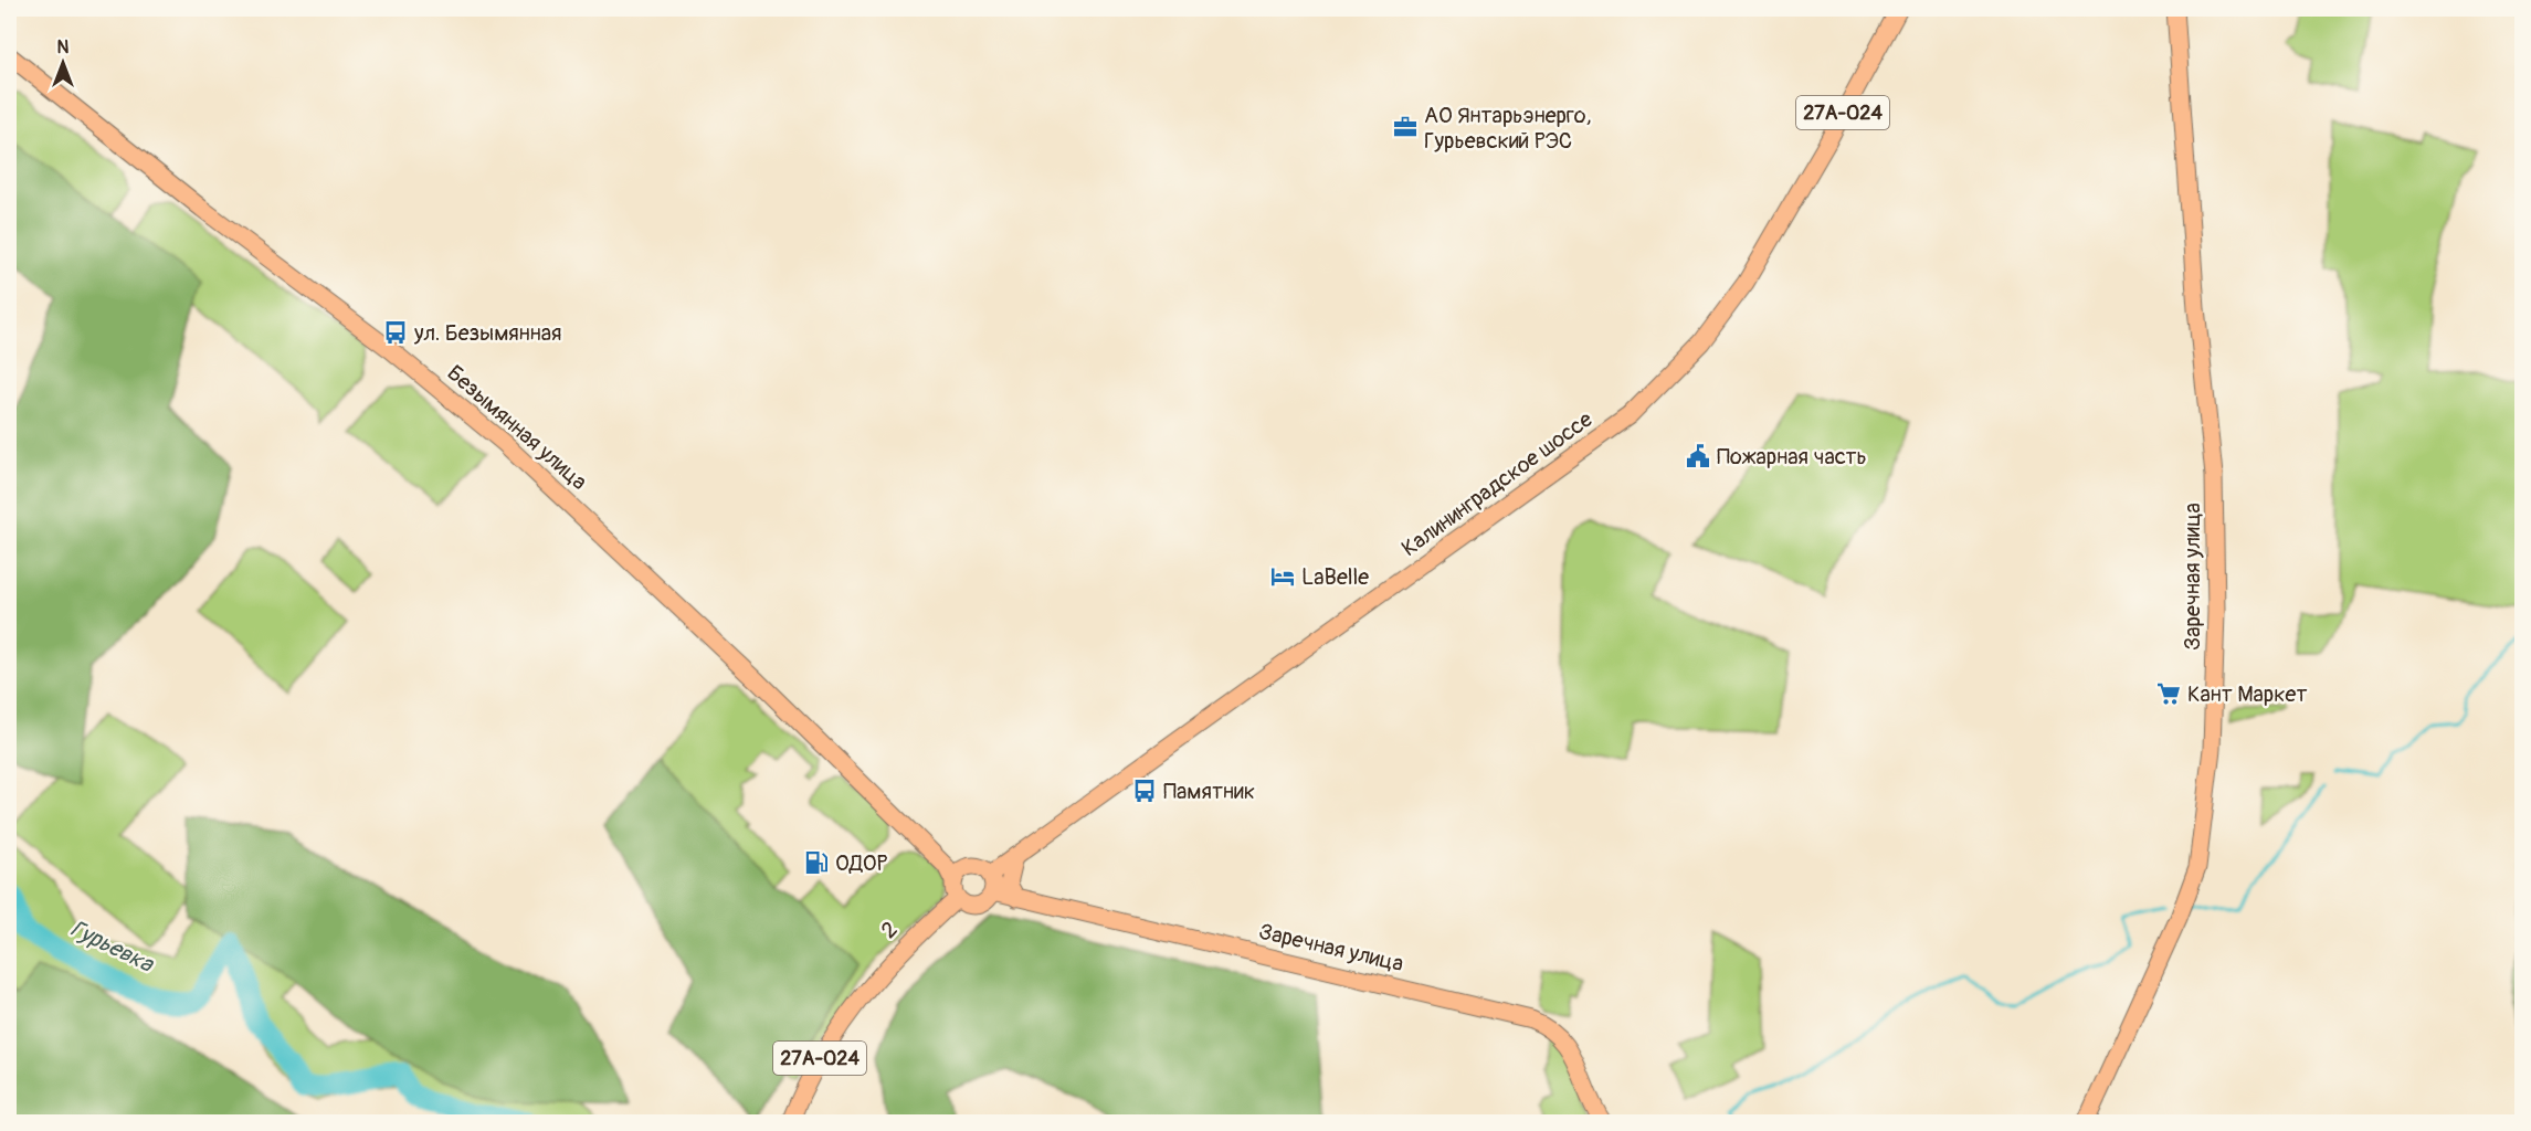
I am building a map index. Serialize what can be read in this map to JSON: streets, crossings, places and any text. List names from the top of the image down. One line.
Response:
{"streets":{"main road":["27А-024","Безымянная улица","Калининградское шоссе","Заречная улица","2"]},"crossings":[["Безымянная улица","Калининградское шоссе"],["Безымянная улица","Заречная улица"],["Безымянная улица","2"],["Калининградское шоссе","Заречная улица"],["Калининградское шоссе","2"],["Заречная улица","2"]],"water":["Гурьевка"],"places":{"office":["АО Янтарьэнерго, Гурьевский РЭС"],"bus stop":["ул. Безымянная","Памятник"],"public building":["Пожарная часть"],"hotel":["LaBelle"],"supermarket":["Кант Маркет"],"fuel station":["ОДОР"]},"north":"top"}
